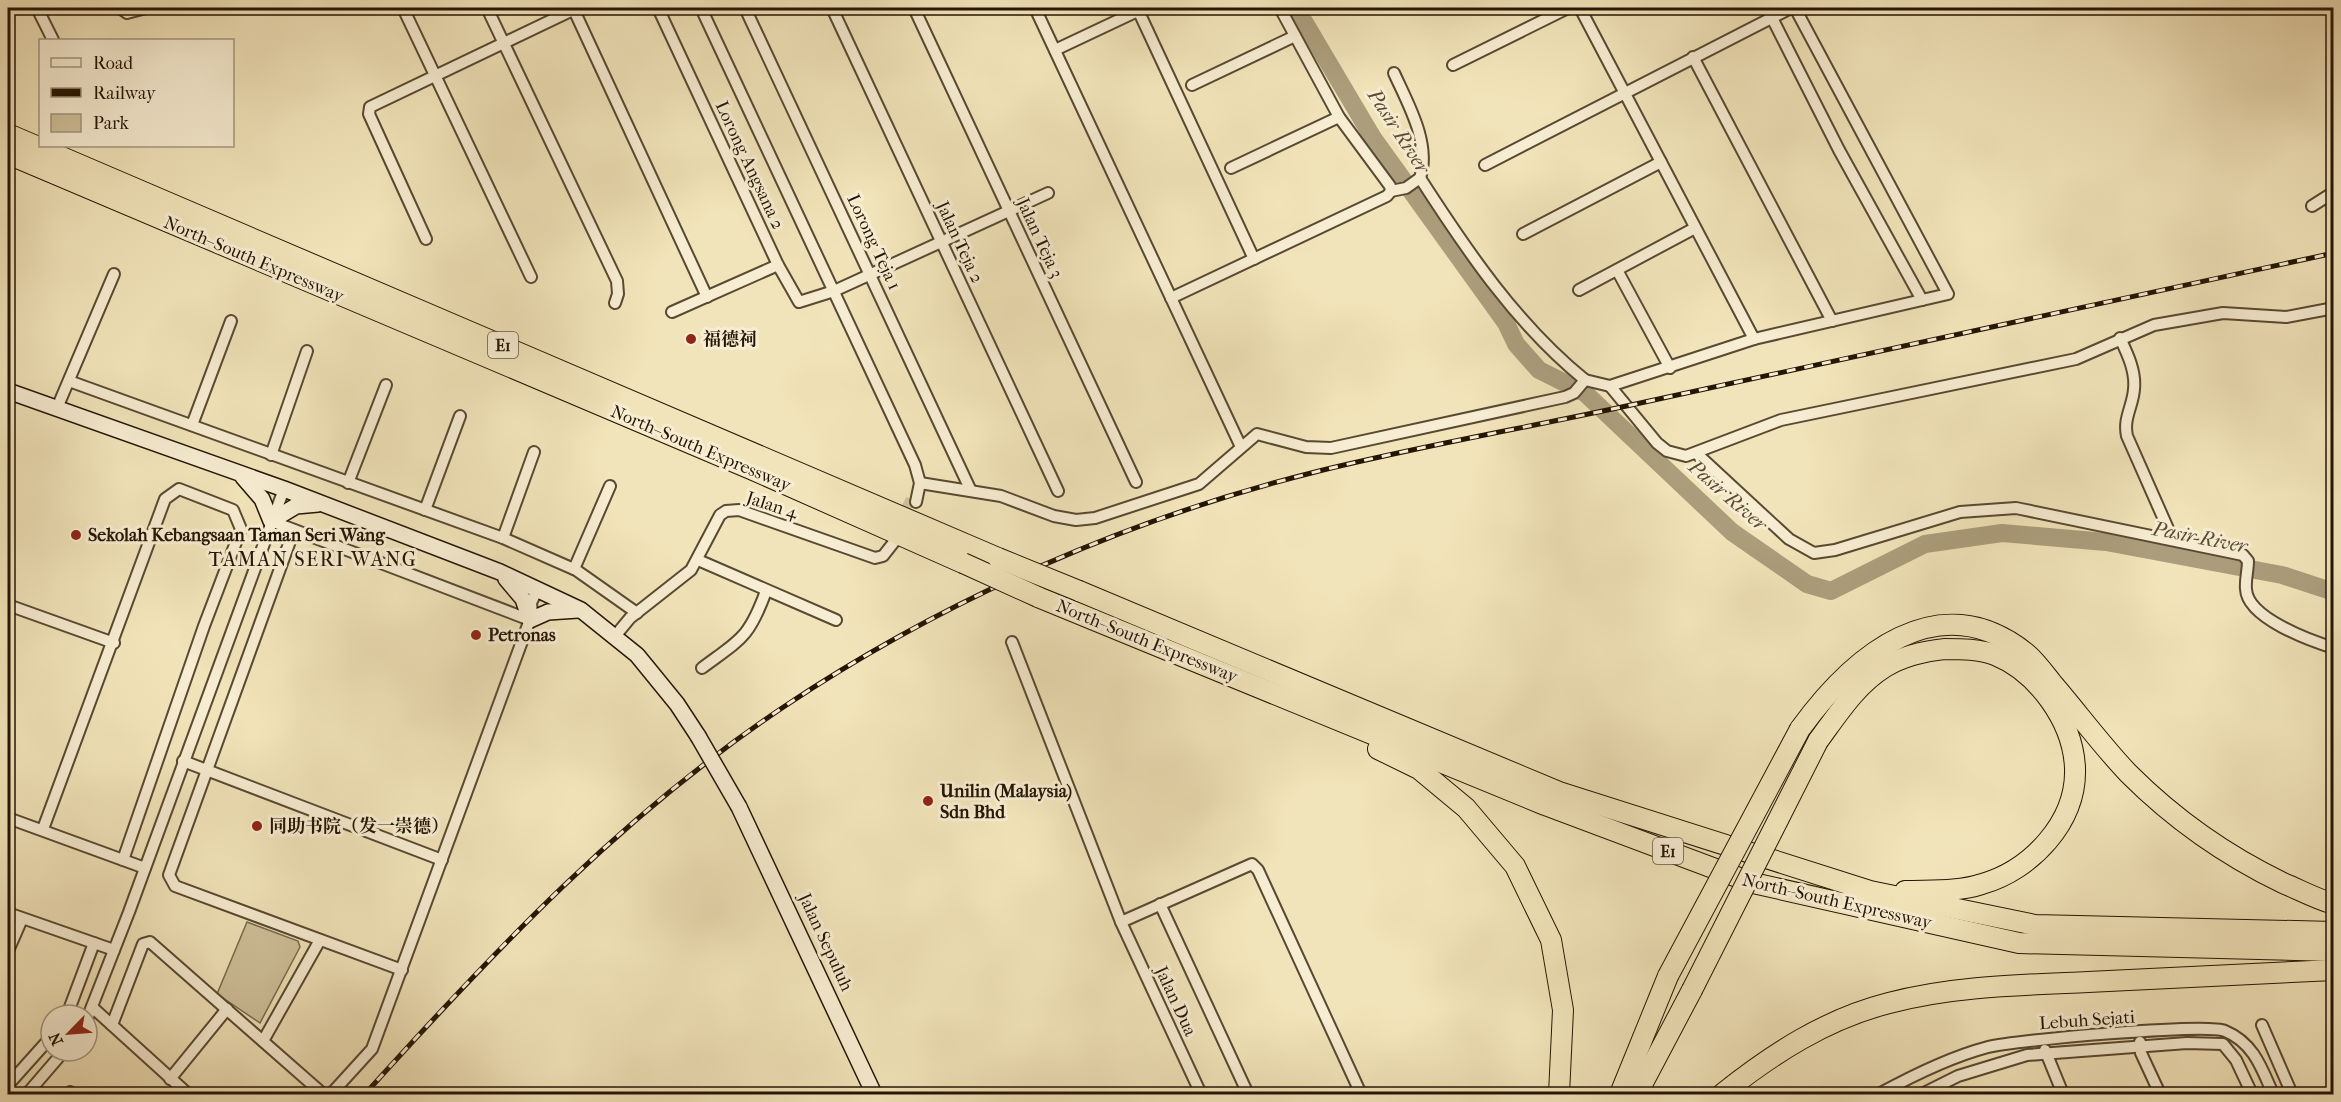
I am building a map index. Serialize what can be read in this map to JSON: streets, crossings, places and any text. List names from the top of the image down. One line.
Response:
{"streets":{"highway":["North–South Expressway","E1"],"main road":["Jalan Sepuluh"],"street":["Lorong Angsana 2","Jalan Teja 3","Lorong Teja 1","Jalan Teja 2","Jalan 4","Jalan Dua","Lebuh Sejati"]},"crossings":[["Jalan 4","Jalan Sepuluh"]],"districts":["TAMAN SERI WANG"],"water":["Pasir River"],"places":["福德祠","Sekolah Kebangsaan Taman Seri Wang","Petronas","Unilin (Malaysia) Sdn Bhd","同助书院（发一崇德）"],"legend":["Road","Railway","Park"],"north":"bottom left"}
